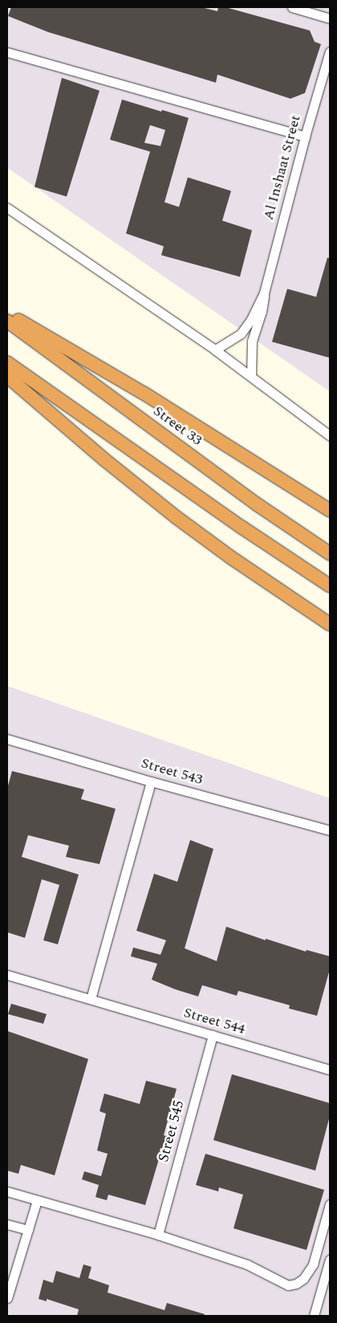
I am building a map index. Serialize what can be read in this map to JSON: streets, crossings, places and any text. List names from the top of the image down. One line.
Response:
{"streets":{"highway":["Street 33"],"street":["Al Inshaat Street","Street 543","Street 544","Street 545"]},"crossings":[["Street 544","Street 545"]]}
